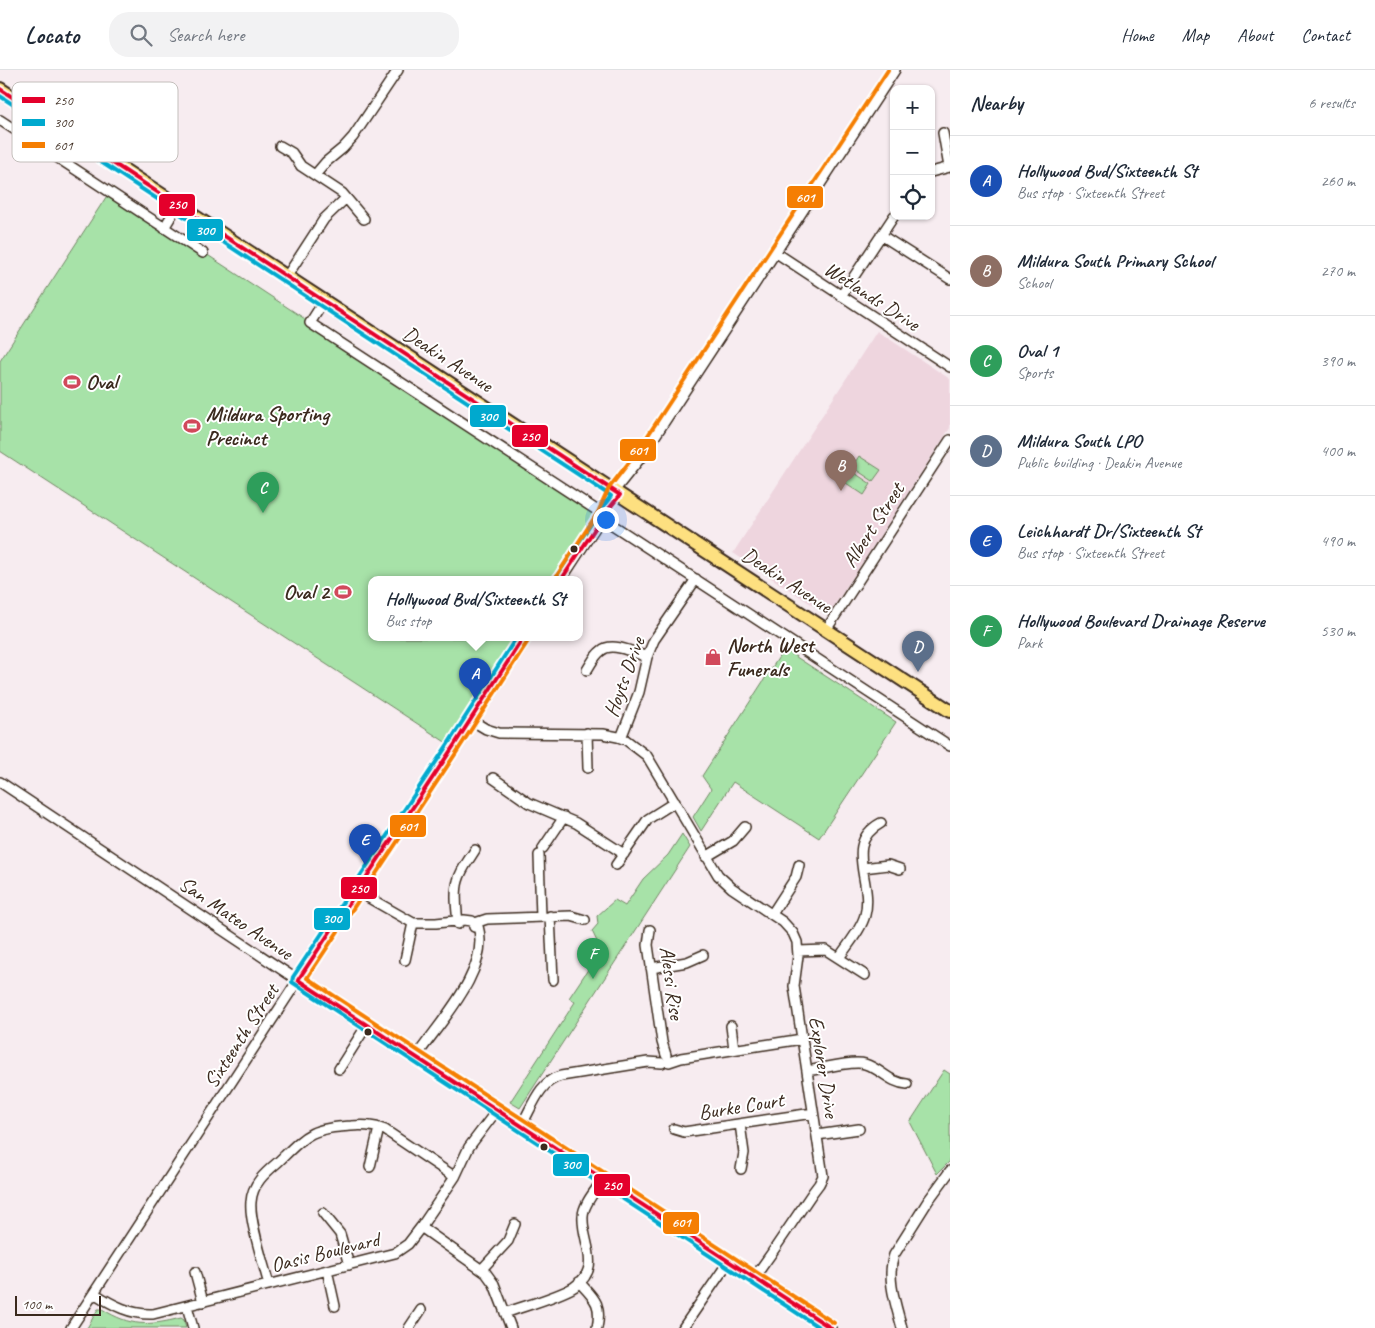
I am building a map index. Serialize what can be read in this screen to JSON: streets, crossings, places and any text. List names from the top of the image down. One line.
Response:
{"streets":{"highway":["Deakin Avenue"],"street":["Wetlands Drive","Albert Street","Hoyts Drive","San Mateo Avenue","Alessi Rise","Sixteenth Street","Explorer Drive","Burke Court","Oasis Boulevard"]},"crossings":[["Deakin Avenue","Albert Street"],["San Mateo Avenue","Sixteenth Street"],["San Mateo Avenue","Explorer Drive"],["San Mateo Avenue","Oasis Boulevard"],["Sixteenth Street","Oasis Boulevard"],["Explorer Drive","Burke Court"]],"places":{"sports":["Oval","Mildura Sporting Precinct","Oval 2"],"shop":["North West Funerals"]},"lines":["transit line 601","transit line 250","transit line 300"],"legend":["250","300","601"],"scale_bar":"100 m","page":{"header":"Locato","search":"Search here","nav":["Home","Map","About","Contact"],"heading":["Nearby","6 results"],"map_buttons":["+","−"],"list":[{"mark":"A","name":"Hollywood Bvd/Sixteenth St","note":"Bus stop · Sixteenth Street","value":"260 m"},{"mark":"B","name":"Mildura South Primary School","note":"School","value":"270 m"},{"mark":"C","name":"Oval 1","note":"Sports","value":"390 m"},{"mark":"D","name":"Mildura South LPO","note":"Public building · Deakin Avenue","value":"400 m"},{"mark":"E","name":"Leichhardt Dr/Sixteenth St","note":"Bus stop · Sixteenth Street","value":"490 m"},{"mark":"F","name":"Hollywood Boulevard Drainage Reserve","note":"Park","value":"530 m"}],"pins":["B","C","D","A","E","F"],"popup":["Hollywood Bvd/Sixteenth St","Bus stop"],"scale":"100 m"}}
